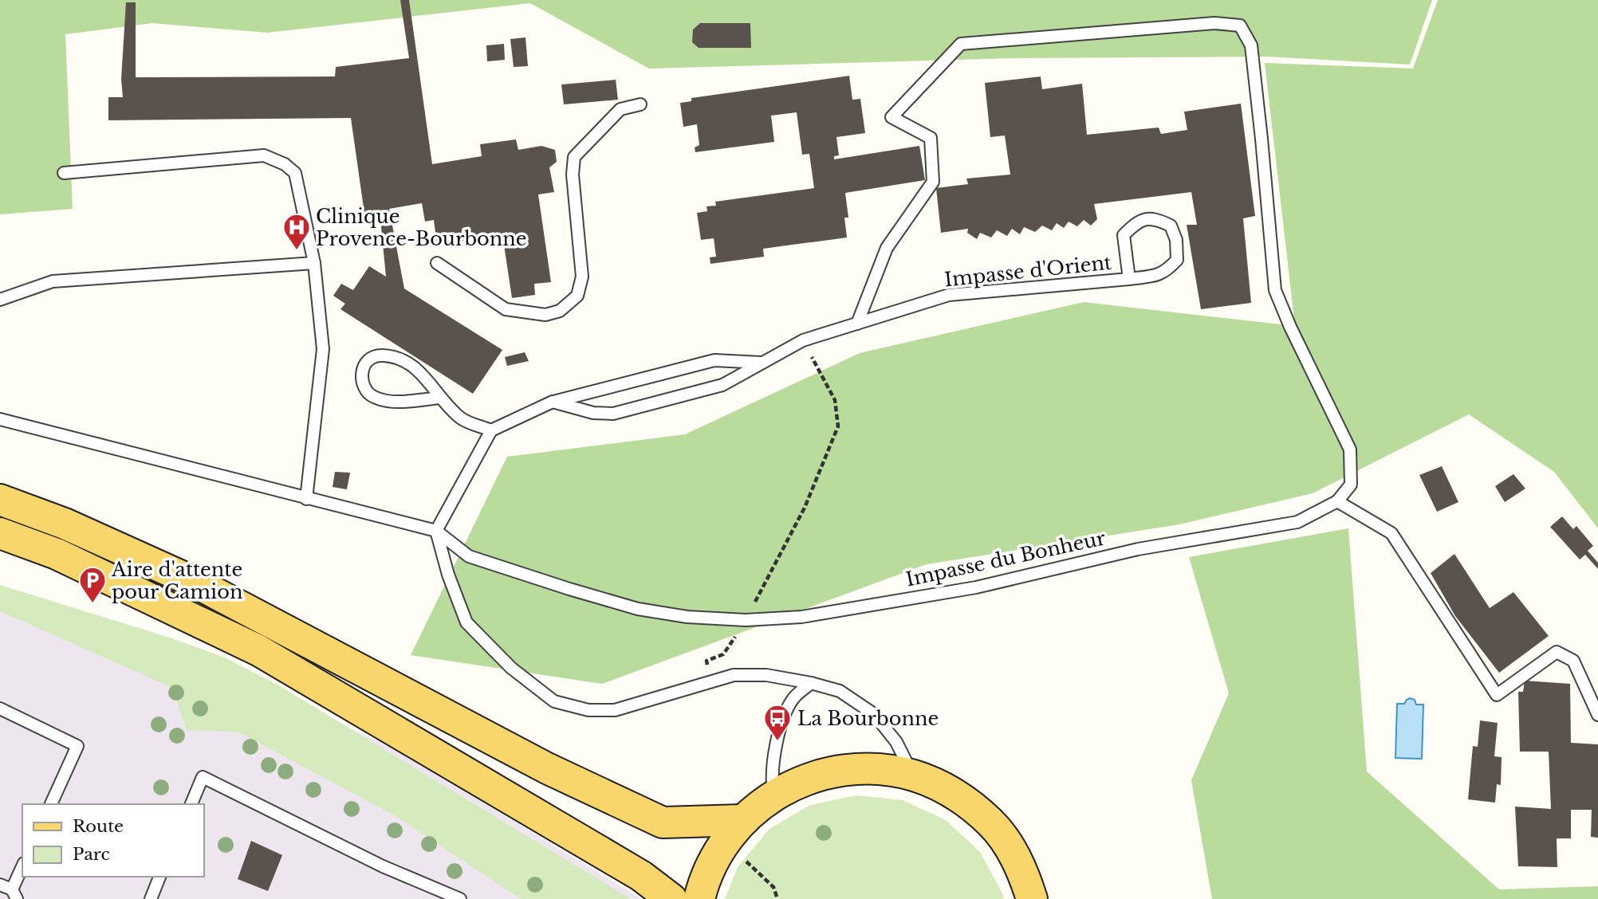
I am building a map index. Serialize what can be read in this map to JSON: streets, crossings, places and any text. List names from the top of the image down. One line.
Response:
{"streets":{"lane":["Impasse d'Orient","Impasse du Bonheur"]},"places":{"hospital":["Clinique Provence-Bourbonne"],"parking":["Aire d'attente pour Camion"],"bus stop":["La Bourbonne"]},"legend":["Route","Parc"]}
